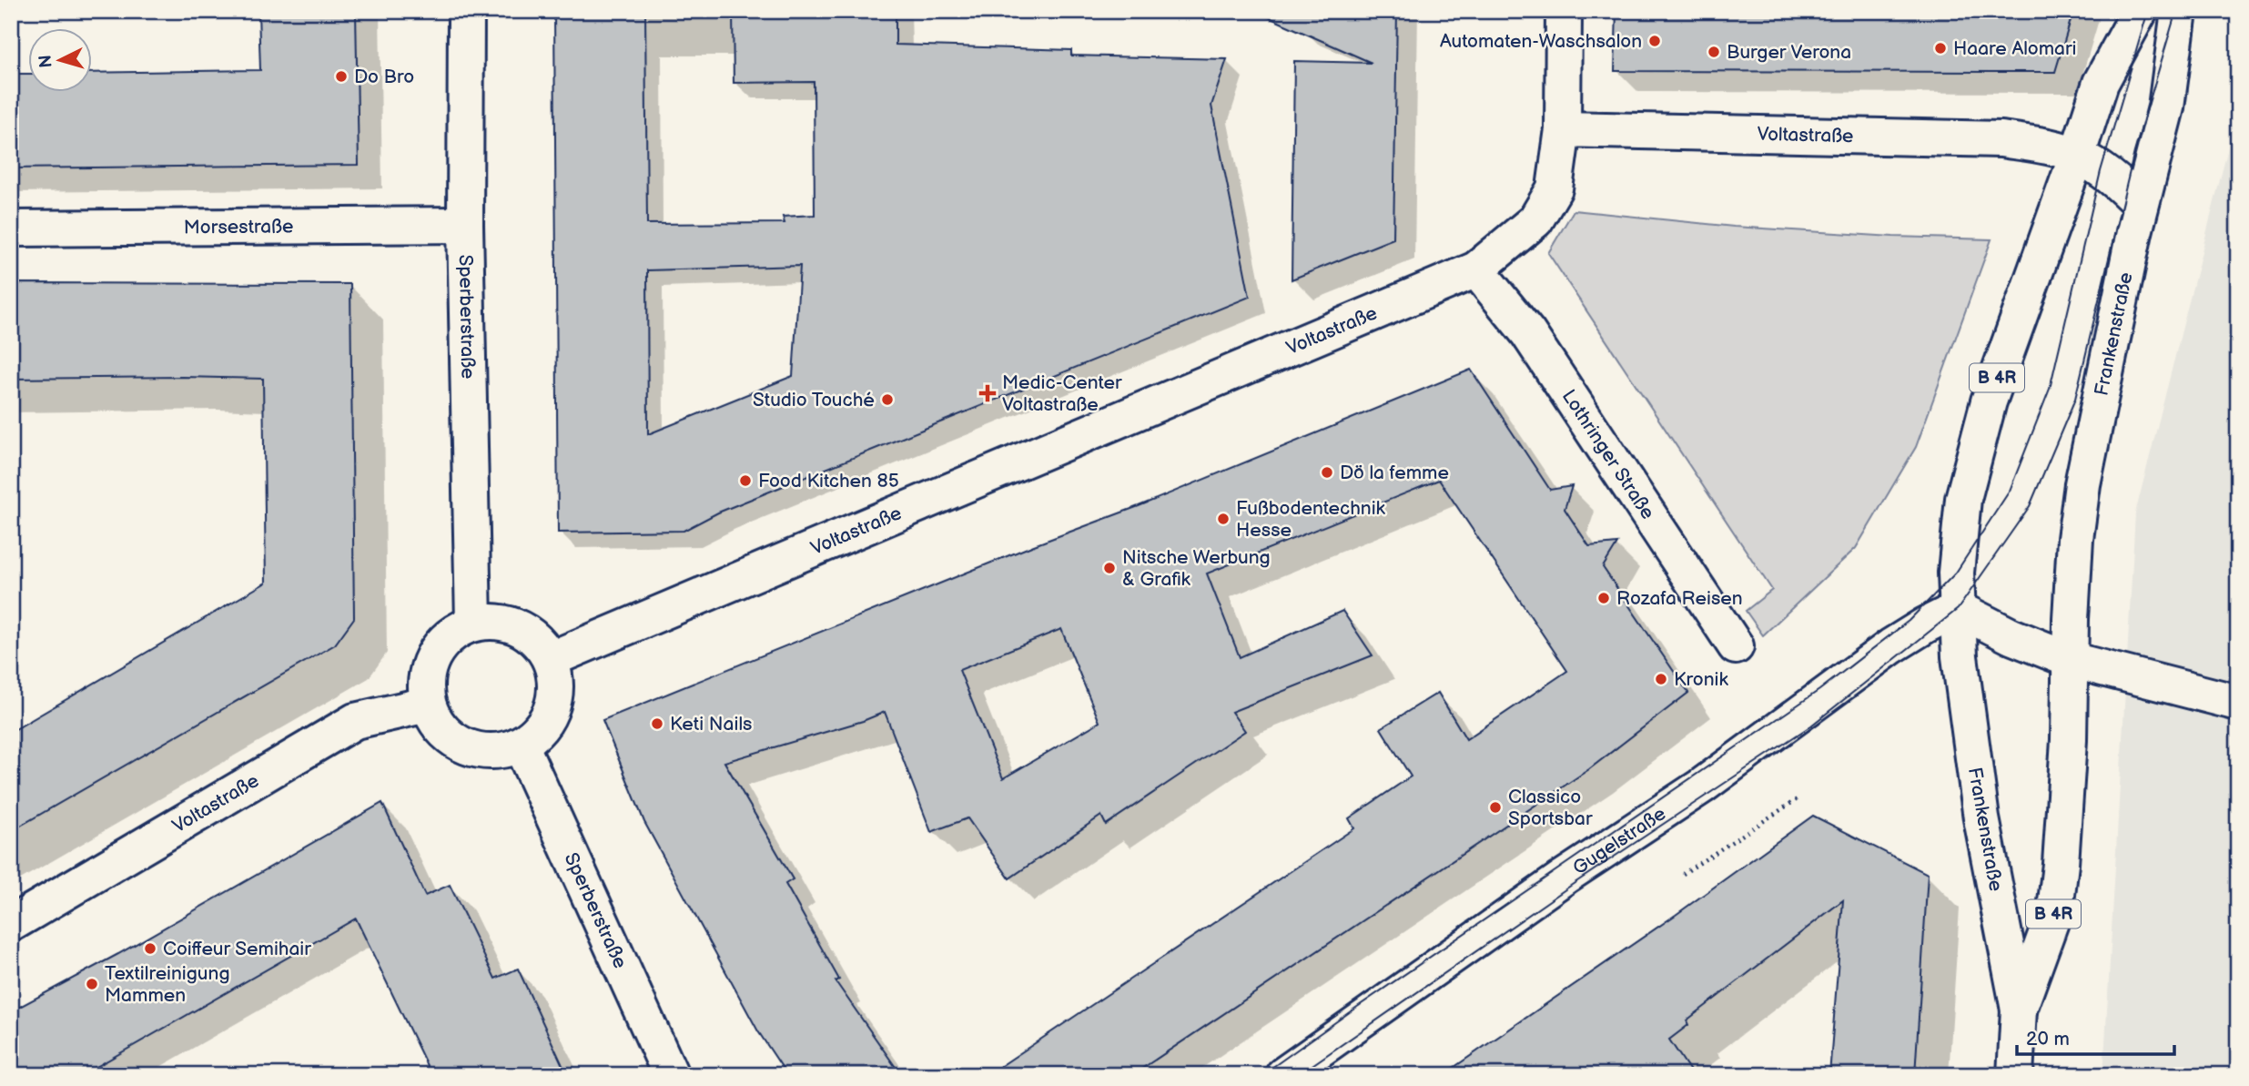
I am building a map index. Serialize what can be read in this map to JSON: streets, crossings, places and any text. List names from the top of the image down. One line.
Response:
{"streets":{"street":["Voltastraße","Morsestraße","Sperberstraße","Frankenstraße","B 4R","Lothringer Straße","Gugelstraße"]},"crossings":[["Voltastraße","Sperberstraße"],["Voltastraße","Frankenstraße"],["Voltastraße","Lothringer Straße"],["Morsestraße","Sperberstraße"],["Frankenstraße","Gugelstraße"]],"places":{"other":["Automaten-Waschsalon","Haare Alomari","Burger Verona","Do Bro","Studio Touché","Dö la femme","Food Kitchen 85","Fußbodentechnik Hesse","Nitsche Werbung & Grafik","Rozafa Reisen","Kronik","Keti Nails","Classico Sportsbar","Coiffeur Semihair","Textilreinigung Mammen"],"health":["Medic-Center Voltastraße"]},"scale_bar":"20 m","north":"left"}
